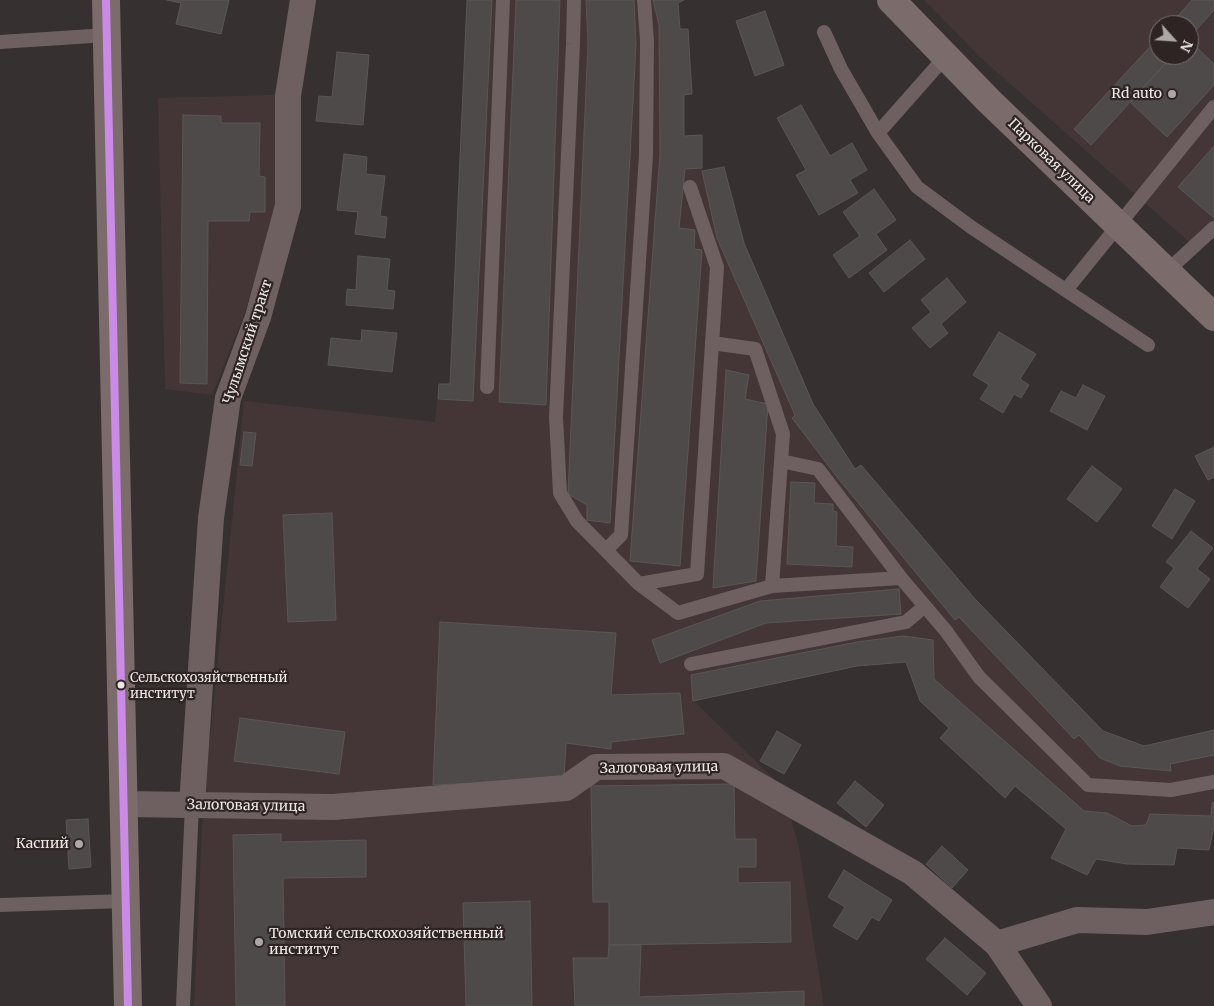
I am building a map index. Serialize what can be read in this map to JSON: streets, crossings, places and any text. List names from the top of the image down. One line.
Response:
{"streets":{"main road":["Парковая улица"],"street":["Чулымский тракт","Залоговая улица"]},"crossings":[["Чулымский тракт","Залоговая улица"]],"places":["Rd auto","Сельскохозяйственный институт","Каспий","Томский сельскохозяйственный институт"],"north":"bottom right"}
